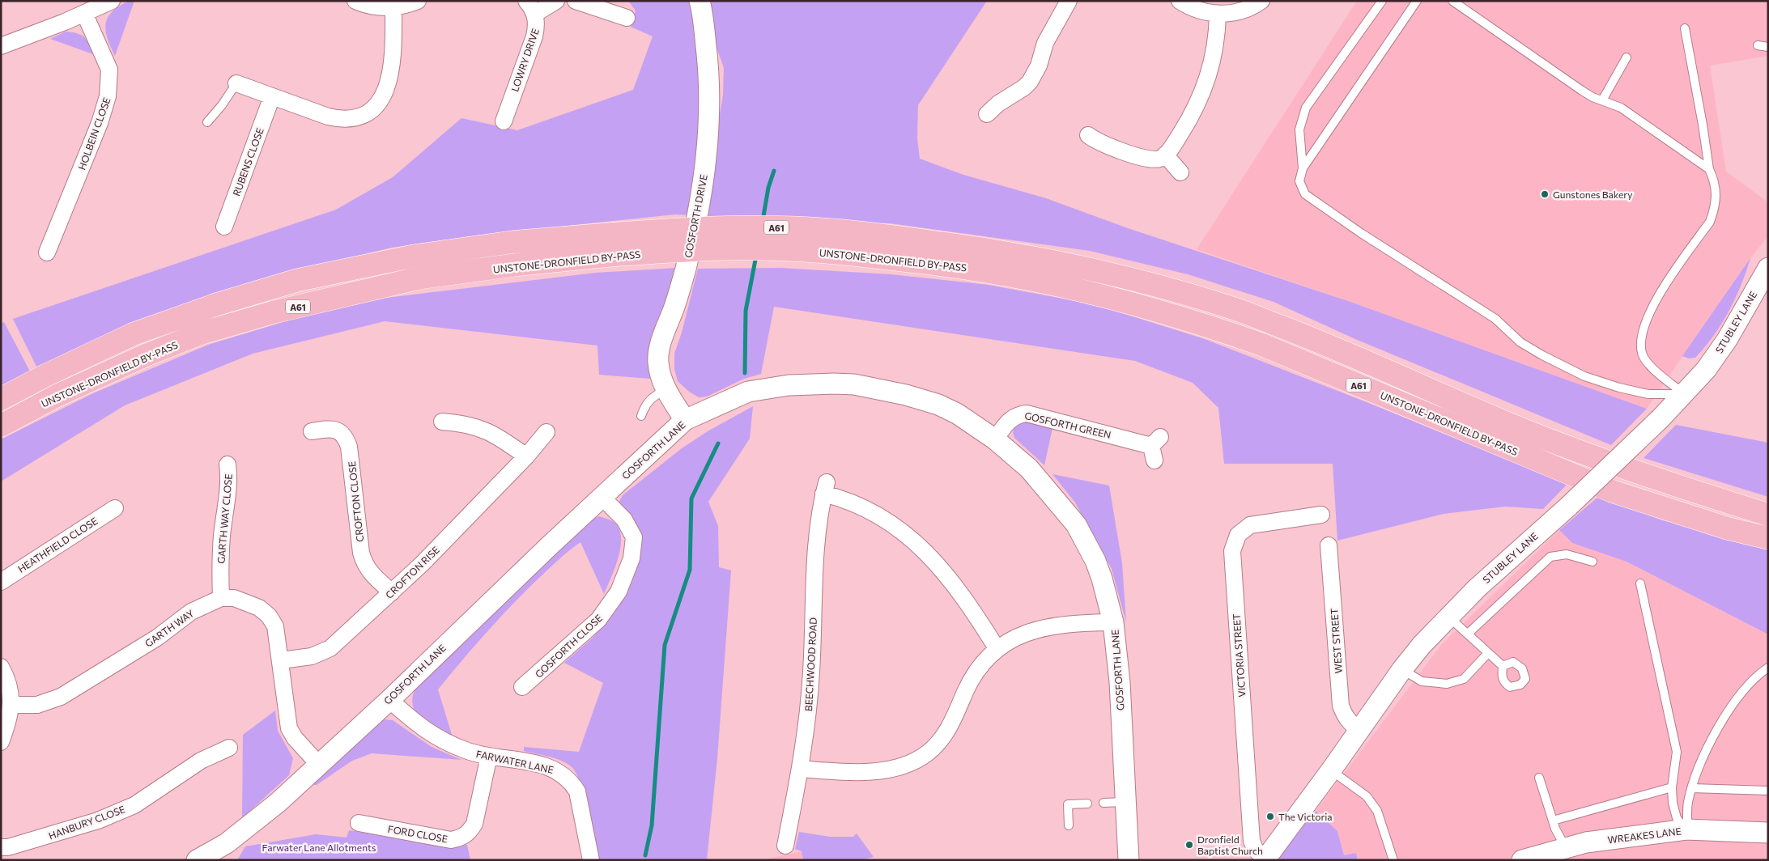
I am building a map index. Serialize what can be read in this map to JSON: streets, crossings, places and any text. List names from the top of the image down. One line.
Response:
{"streets":{"highway":["A61","UNSTONE-DRONFIELD BY-PASS"],"street":["LOWRY DRIVE","HOLBEIN CLOSE","RUBENS CLOSE","GOSFORTH DRIVE","STUBLEY LANE","GOSFORTH GREEN","GOSFORTH LANE","CROFTON CLOSE","GARTH WAY CLOSE","HEATHFIELD CLOSE","CROFTON RISE","GARTH WAY","WEST STREET","GOSFORTH CLOSE","VICTORIA STREET","BEECHWOOD ROAD","FARWATER LANE","HANBURY CLOSE","FORD CLOSE","WREAKES LANE"]},"crossings":[["GOSFORTH DRIVE","GOSFORTH LANE"],["STUBLEY LANE","WEST STREET"],["STUBLEY LANE","VICTORIA STREET"],["GOSFORTH GREEN","GOSFORTH LANE"],["GOSFORTH LANE","GOSFORTH CLOSE"],["GOSFORTH LANE","FARWATER LANE"],["CROFTON CLOSE","CROFTON RISE"],["GARTH WAY CLOSE","GARTH WAY"],["FARWATER LANE","FORD CLOSE"]],"parks":["Farwater Lane Allotments"],"places":["Gunstones Bakery","The Victoria","Dronfield Baptist Church"]}
